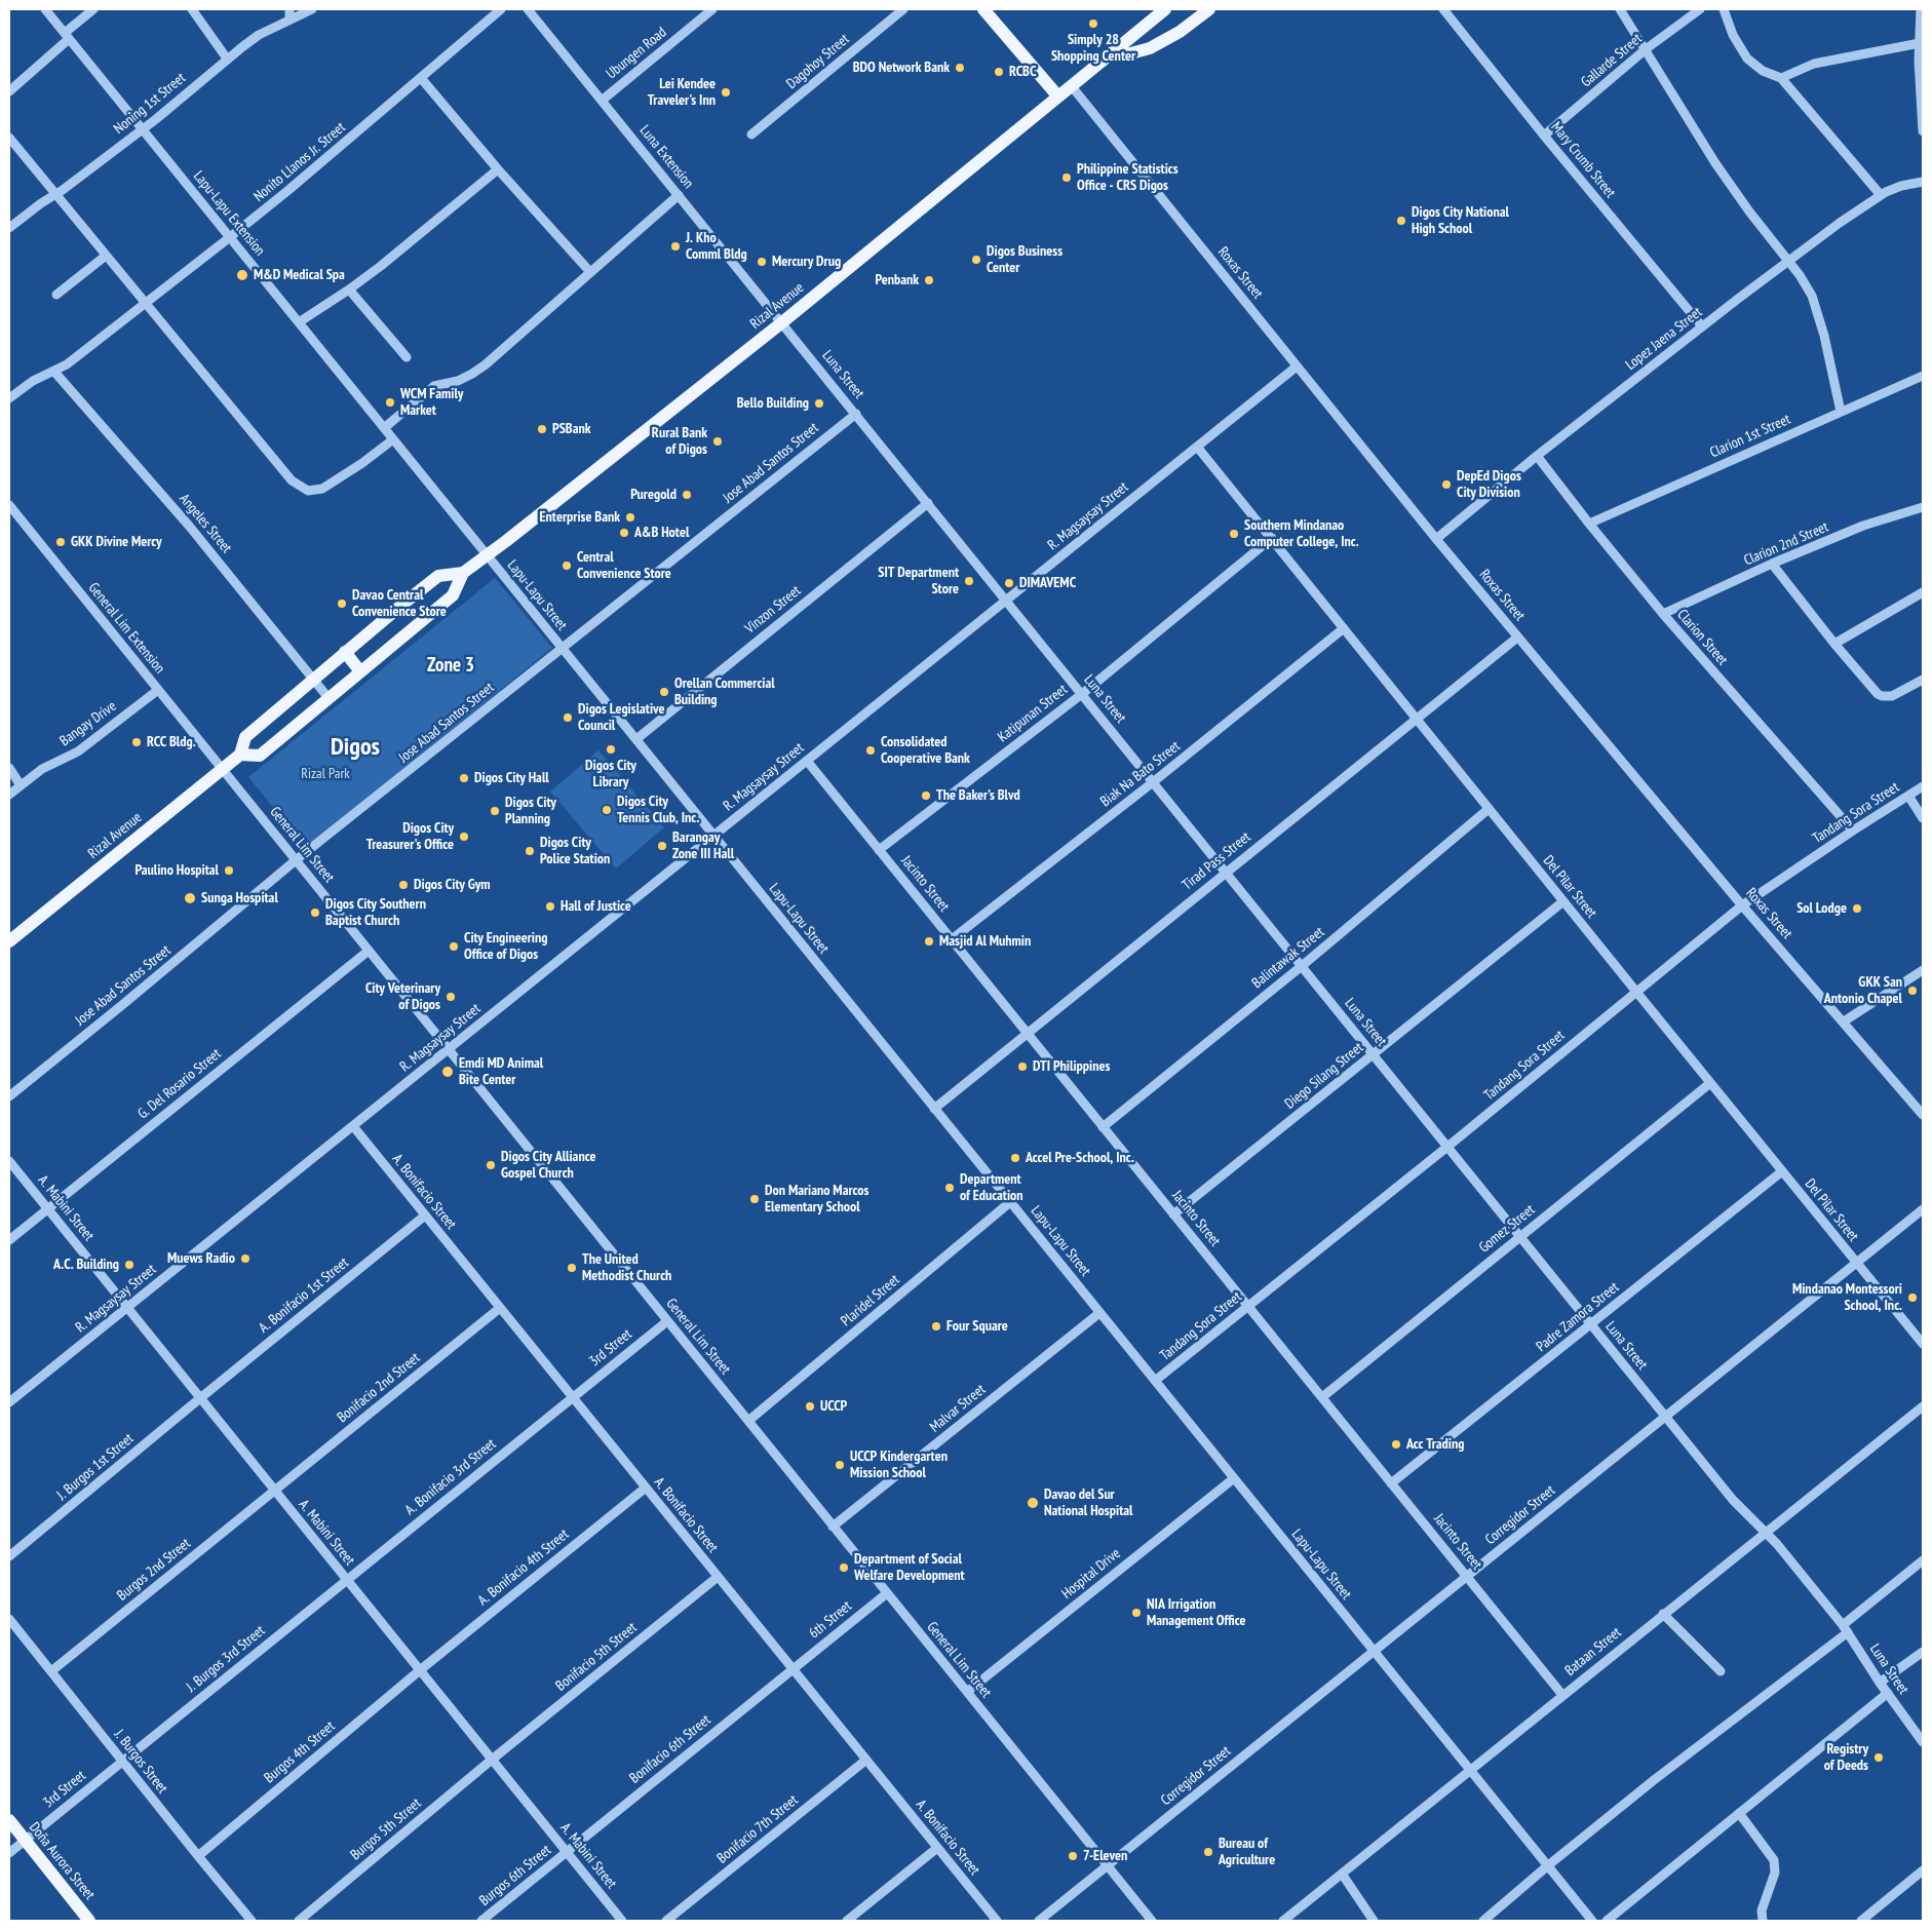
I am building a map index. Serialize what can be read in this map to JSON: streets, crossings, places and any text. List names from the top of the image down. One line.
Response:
{"streets":{"main road":["Rizal Avenue","Doña Aurora Street"],"street":["Ubungen Road","Gallarde Street","Dagohoy Street","Noning 1st Street","Luna Extension","Mary Crumb Street","Nonito Llanos Jr. Street","Lapu-Lapu Extension","Roxas Street","Lopez Jaena Street","Luna Street","Clarion 1st Street","Jose Abad Santos Street","R. Magsaysay Street","Angeles Street","Clarion 2nd Street","Lapu-Lapu Street","Vinzon Street","General Lim Extension","Clarion Street","Katipunan Street","Bangay Drive","Biak Na Bato Street","Tandang Sora Street","General Lim Street","Tirad Pass Street","Jacinto Street","Del Pilar Street","Balintawak Street","Diego Silang Street","G. Del Rosario Street","A. Bonifacio Street","A. Mabini Street","Gomez Street","A. Bonifacio 1st Street","Plaridel Street","Padre Zamora Street","3rd Street","Bonifacio 2nd Street","Malvar Street","J. Burgos 1st Street","A. Bonifacio 3rd Street","Corregidor Street","A. Bonifacio 4th Street","Burgos 2nd Street","Hospital Drive","6th Street","Bataan Street","Bonifacio 5th Street","J. Burgos 3rd Street","Bonifacio 6th Street","Burgos 4th Street","J. Burgos Street","Burgos 5th Street","Bonifacio 7th Street","Burgos 6th Street"]},"crossings":[["Ubungen Road","Luna Extension"],["Gallarde Street","Mary Crumb Street"],["Noning 1st Street","Lapu-Lapu Extension"],["Luna Extension","Rizal Avenue"],["Luna Extension","Luna Street"],["Mary Crumb Street","Lopez Jaena Street"],["Nonito Llanos Jr. Street","Lapu-Lapu Extension"],["Nonito Llanos Jr. Street","Angeles Street"],["Lapu-Lapu Extension","Rizal Avenue"],["Lapu-Lapu Extension","Lapu-Lapu Street"],["Roxas Street","Rizal Avenue"],["Roxas Street","Lopez Jaena Street"],["Roxas Street","R. Magsaysay Street"],["Roxas Street","Tandang Sora Street"],["Roxas Street","Tirad Pass Street"],["Rizal Avenue","Luna Street"],["Rizal Avenue","Angeles Street"],["Rizal Avenue","Lapu-Lapu Street"],["Rizal Avenue","General Lim Extension"],["Rizal Avenue","General Lim Street"],["Lopez Jaena Street","Clarion Street"],["Luna Street","Jose Abad Santos Street"],["Luna Street","R. Magsaysay Street"],["Luna Street","Vinzon Street"],["Luna Street","Katipunan Street"],["Luna Street","Biak Na Bato Street"],["Luna Street","Tandang Sora Street"],["Luna Street","Tirad Pass Street"],["Luna Street","Balintawak Street"],["Luna Street","Diego Silang Street"],["Luna Street","Gomez Street"],["Luna Street","Padre Zamora Street"],["Luna Street","Corregidor Street"],["Luna Street","Bataan Street"],["Clarion 1st Street","Clarion Street"],["Jose Abad Santos Street","Lapu-Lapu Street"],["Jose Abad Santos Street","General Lim Street"],["R. Magsaysay Street","Lapu-Lapu Street"],["R. Magsaysay Street","General Lim Street"],["R. Magsaysay Street","Jacinto Street"],["R. Magsaysay Street","Del Pilar Street"],["R. Magsaysay Street","A. Bonifacio Street"],["R. Magsaysay Street","A. Mabini Street"],["Clarion 2nd Street","Clarion Street"],["Lapu-Lapu Street","Vinzon Street"],["Lapu-Lapu Street","Tandang Sora Street"],["Lapu-Lapu Street","Tirad Pass Street"],["Lapu-Lapu Street","Plaridel Street"],["Lapu-Lapu Street","Malvar Street"],["Lapu-Lapu Street","Corregidor Street"],["Lapu-Lapu Street","Hospital Drive"],["Lapu-Lapu Street","Bataan Street"],["General Lim Extension","Bangay Drive"],["General Lim Extension","General Lim Street"],["Clarion Street","Tandang Sora Street"],["Katipunan Street","Jacinto Street"],["Katipunan Street","Del Pilar Street"],["Biak Na Bato Street","Jacinto Street"],["Biak Na Bato Street","Del Pilar Street"],["Tandang Sora Street","Jacinto Street"],["Tandang Sora Street","Del Pilar Street"],["General Lim Street","G. Del Rosario Street"],["General Lim Street","Plaridel Street"],["General Lim Street","3rd Street"],["General Lim Street","Malvar Street"],["General Lim Street","Corregidor Street"],["General Lim Street","Hospital Drive"],["General Lim Street","6th Street"],["Tirad Pass Street","Jacinto Street"],["Tirad Pass Street","Del Pilar Street"],["Jacinto Street","Balintawak Street"],["Jacinto Street","Diego Silang Street"],["Jacinto Street","Gomez Street"],["Jacinto Street","Padre Zamora Street"],["Jacinto Street","Corregidor Street"],["Jacinto Street","Bataan Street"],["Del Pilar Street","Balintawak Street"],["Del Pilar Street","Diego Silang Street"],["Del Pilar Street","Gomez Street"],["Del Pilar Street","Padre Zamora Street"],["Del Pilar Street","Corregidor Street"],["G. Del Rosario Street","A. Mabini Street"],["A. Bonifacio Street","A. Bonifacio 1st Street"],["A. Bonifacio Street","3rd Street"],["A. Bonifacio Street","Bonifacio 2nd Street"],["A. Bonifacio Street","A. Bonifacio 3rd Street"],["A. Bonifacio Street","A. Bonifacio 4th Street"],["A. Bonifacio Street","6th Street"],["A. Bonifacio Street","Bonifacio 5th Street"],["A. Bonifacio Street","Bonifacio 6th Street"],["A. Bonifacio Street","Bonifacio 7th Street"],["A. Mabini Street","A. Bonifacio 1st Street"],["A. Mabini Street","Bonifacio 2nd Street"],["A. Mabini Street","J. Burgos 1st Street"],["A. Mabini Street","A. Bonifacio 3rd Street"],["A. Mabini Street","A. Bonifacio 4th Street"],["A. Mabini Street","Burgos 2nd Street"],["A. Mabini Street","Bonifacio 5th Street"],["A. Mabini Street","J. Burgos 3rd Street"],["A. Mabini Street","Bonifacio 6th Street"],["A. Mabini Street","Burgos 4th Street"],["A. Mabini Street","Burgos 5th Street"],["A. Mabini Street","Burgos 6th Street"],["A. Bonifacio 1st Street","J. Burgos 1st Street"],["3rd Street","A. Bonifacio 3rd Street"],["3rd Street","J. Burgos 3rd Street"],["3rd Street","J. Burgos Street"],["3rd Street","Doña Aurora Street"],["Bonifacio 2nd Street","Burgos 2nd Street"],["A. Bonifacio 3rd Street","J. Burgos 3rd Street"],["A. Bonifacio 4th Street","Burgos 4th Street"],["Burgos 2nd Street","J. Burgos Street"],["6th Street","Bonifacio 6th Street"],["Bonifacio 5th Street","Burgos 5th Street"],["J. Burgos 3rd Street","J. Burgos Street"],["Bonifacio 6th Street","Burgos 6th Street"],["Burgos 4th Street","J. Burgos Street"]],"districts":["Zone 3","Digos"],"parks":["Rizal Park"],"places":["Simply 28 Shopping Center","BDO Network Bank","RCBC","Lei Kendee Traveler's Inn","Philippine Statistics Office - CRS Digos","Digos City National High School","J. Kho Comml Bldg","Digos Business Center","Mercury Drug","M&D Medical Spa","Penbank","WCM Family Market","Bello Building","PSBank","Rural Bank of Digos","DepEd Digos City Division","Puregold","Enterprise Bank","A&B Hotel","Southern Mindanao Computer College, Inc.","GKK Divine Mercy","Central Convenience Store","SIT Department Store","DIMAVEMC","Davao Central Convenience Store","Orellan Commercial Building","Digos Legislative Council","RCC Bldg.","Digos City Library","Consolidated Cooperative Bank","Digos City Hall","The Baker’s Blvd","Digos City Tennis Club, Inc.","Digos City Planning","Digos City Treasurer's Office","Barangay Zone III Hall","Digos City Police Station","Paulino Hospital","Digos City Gym","Sunga Hospital","Hall of Justice","Sol Lodge","Digos City Southern Baptist Church","Masjid Al Muhmin","City Engineering Office of Digos","GKK San Antonio Chapel","City Veterinary of Digos","DTI Philippines","Emdi MD Animal Bite Center","Accel Pre-School, Inc.","Digos City Alliance Gospel Church","Department of Education","Don Mariano Marcos Elementary School","Muews Radio","A.C. Building","The United Methodist Church","Mindanao Montessori School, Inc.","Four Square","UCCP","Acc Trading","UCCP Kindergarten Mission School","Davao del Sur National Hospital","Department of Social Welfare Development","NIA Irrigation Management Office","Registry of Deeds","Bureau of Agriculture","7-Eleven"]}
